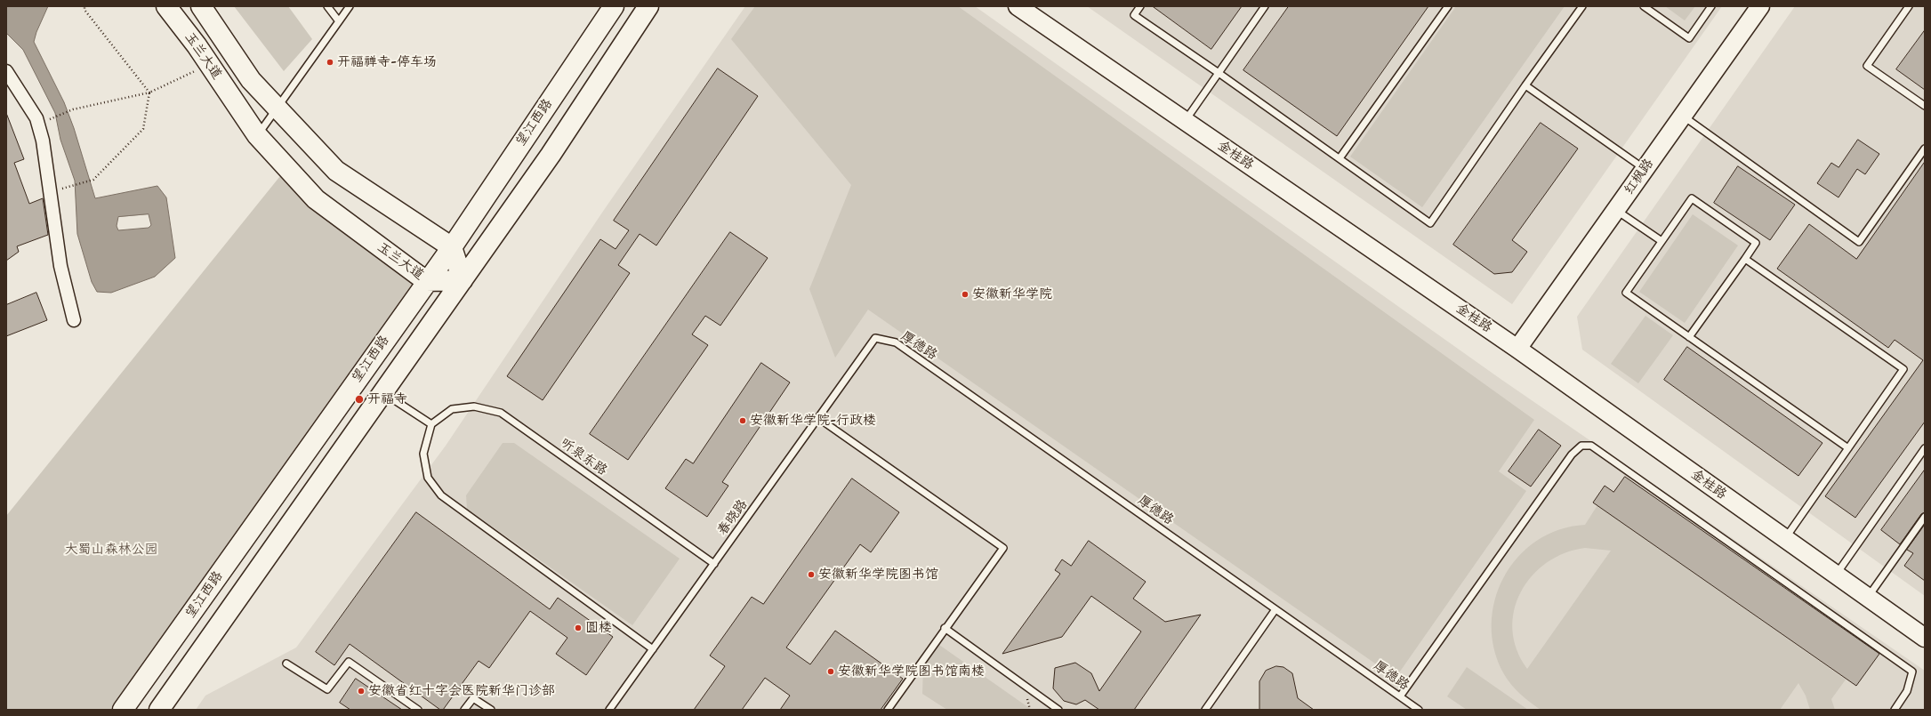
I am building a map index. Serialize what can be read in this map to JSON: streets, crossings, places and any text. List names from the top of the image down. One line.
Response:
{"streets":{"main road":["玉兰大道","望江西路"],"street":["金桂路","红枫路"],"lane":["厚德路","听泉东路","春晓路"]},"crossings":[["玉兰大道","望江西路"],["金桂路","红枫路"],["厚德路","春晓路"],["听泉东路","春晓路"]],"parks":["大蜀山森林公园"],"places":["开福禅寺-停车场","安徽新华学院","开福寺","安徽新华学院-行政楼","安徽新华学院图书馆","圆楼","安徽新华学院图书馆南楼","安徽省红十字会医院新华门诊部"]}
